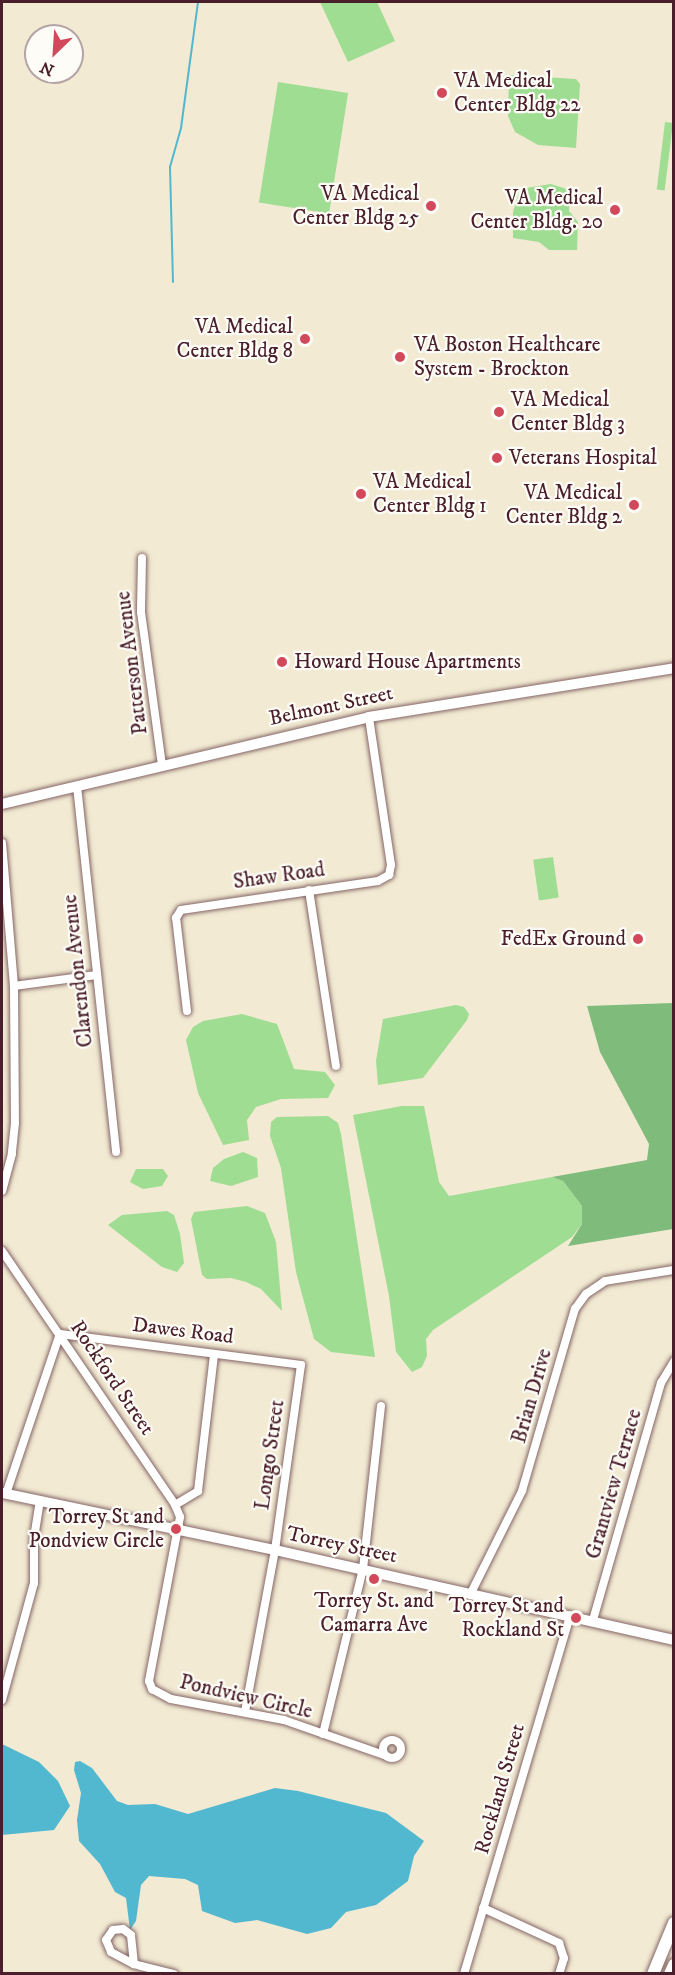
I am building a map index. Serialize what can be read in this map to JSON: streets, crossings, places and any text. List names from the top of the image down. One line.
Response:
{"streets":{"main road":["Belmont Street","Torrey Street"],"street":["Patterson Avenue","Shaw Road","Clarendon Avenue","Dawes Road","Rockford Street","Brian Drive","Longo Street","Grantview Terrace","Pondview Circle","Rockland Street"]},"crossings":[["Patterson Avenue","Belmont Street"],["Belmont Street","Shaw Road"],["Belmont Street","Clarendon Avenue"],["Dawes Road","Rockford Street"],["Dawes Road","Longo Street"],["Rockford Street","Torrey Street"],["Rockford Street","Pondview Circle"],["Brian Drive","Torrey Street"],["Longo Street","Torrey Street"],["Longo Street","Pondview Circle"],["Grantview Terrace","Torrey Street"],["Torrey Street","Pondview Circle"],["Torrey Street","Rockland Street"]],"places":["VA Medical Center Bldg 22","VA Medical Center Bldg 25","VA Medical Center Bldg. 20","VA Medical Center Bldg 8","VA Boston Healthcare System - Brockton","VA Medical Center Bldg 3","Veterans Hospital","VA Medical Center Bldg 1","VA Medical Center Bldg 2","Howard House Apartments","FedEx Ground","Torrey St and Pondview Circle","Torrey St. and Camarra Ave","Torrey St and Rockland St"],"north":"bottom left"}
